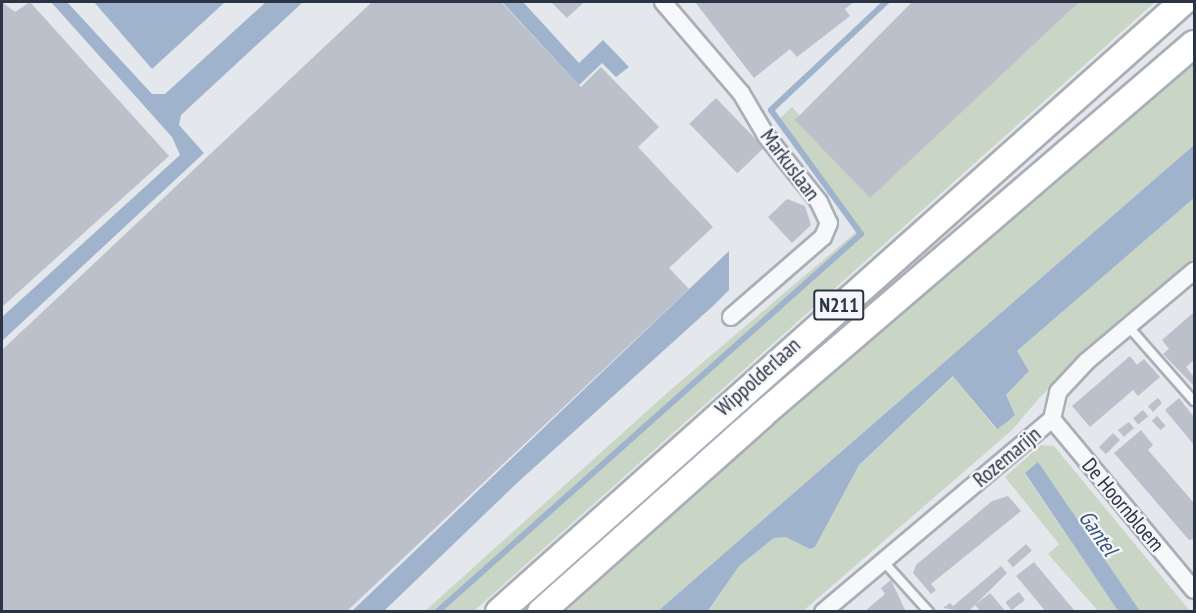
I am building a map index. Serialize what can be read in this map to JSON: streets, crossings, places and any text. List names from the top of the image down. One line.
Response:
{"streets":{"main road":["N211","Wippolderlaan"],"street":["Markuslaan","Rozemarijn","De Hoornbloem"]},"crossings":[["Rozemarijn","De Hoornbloem"]],"water":["Gantel"]}
